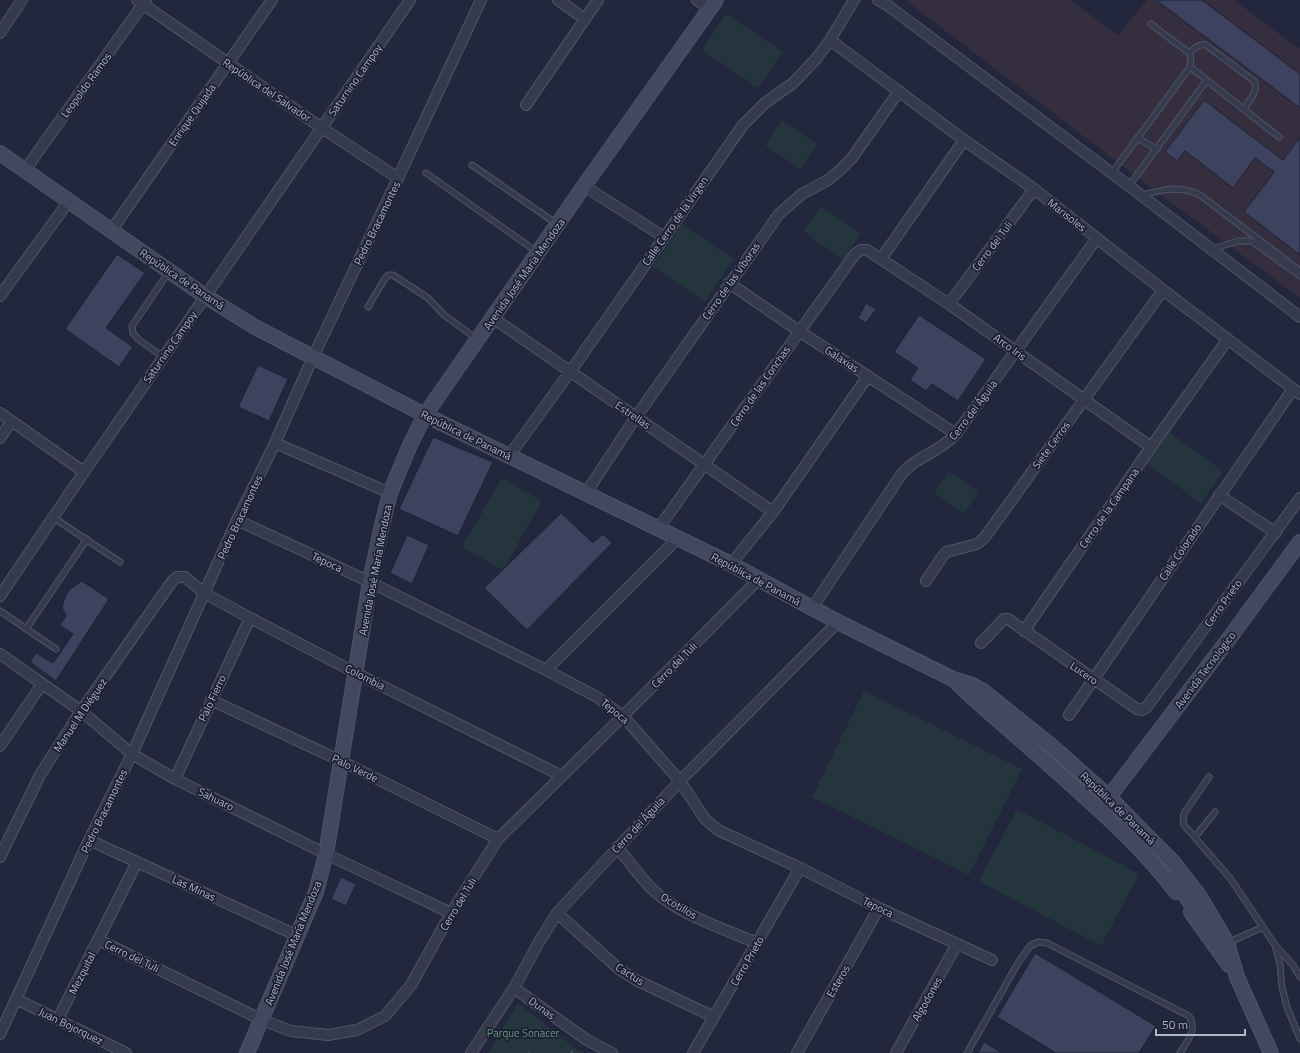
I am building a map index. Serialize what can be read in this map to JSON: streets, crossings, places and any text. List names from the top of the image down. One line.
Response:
{"streets":{"main road":["Avenida José María Mendoza","República de Panamá","Avenida Tecnologico"],"street":["Saturnino Campoy","Leopoldo Ramos","República del Salvador","Enrique Quijada","Marisoles","Calle Cerro de la Virgen","Pedro Bracamontes","Cerro del Tuli","Cerro de las Víboras","Arco Iris","Galaxias","Cerro de las Conchas","Cerro del Águila","Estrellas","Siete Cerros","Cerro de la Campana","Calle Colorado","Tepoca","Cerro Prieto","Lucero","Colombia","Palo Fierro","Manuel M Diéguez","Palo Verde","Sahuaro","Las Minas","Ocotillos","Mezquital","Cactus","Esteros","Algodones","Dunas","Juan Bojorquez"]},"crossings":[["Saturnino Campoy","República del Salvador"],["Saturnino Campoy","República de Panamá"],["Leopoldo Ramos","República del Salvador"],["Leopoldo Ramos","República de Panamá"],["República del Salvador","Enrique Quijada"],["República del Salvador","Pedro Bracamontes"],["Enrique Quijada","República de Panamá"],["Marisoles","Calle Cerro de la Virgen"],["Marisoles","Cerro del Tuli"],["Marisoles","Cerro de las Víboras"],["Marisoles","Cerro del Águila"],["Marisoles","Siete Cerros"],["Marisoles","Cerro de la Campana"],["Marisoles","Calle Colorado"],["Calle Cerro de la Virgen","República de Panamá"],["Calle Cerro de la Virgen","Estrellas"],["Pedro Bracamontes","República de Panamá"],["Pedro Bracamontes","Tepoca"],["Pedro Bracamontes","Colombia"],["Pedro Bracamontes","Sahuaro"],["Pedro Bracamontes","Las Minas"],["Pedro Bracamontes","Juan Bojorquez"],["Cerro del Tuli","Avenida José María Mendoza"],["Cerro del Tuli","República de Panamá"],["Cerro del Tuli","Arco Iris"],["Cerro del Tuli","Tepoca"],["Cerro del Tuli","Colombia"],["Cerro del Tuli","Palo Verde"],["Cerro del Tuli","Sahuaro"],["Cerro del Tuli","Mezquital"],["Avenida José María Mendoza","República de Panamá"],["Avenida José María Mendoza","Estrellas"],["Avenida José María Mendoza","Tepoca"],["Avenida José María Mendoza","Colombia"],["Avenida José María Mendoza","Palo Verde"],["Avenida José María Mendoza","Sahuaro"],["Avenida José María Mendoza","Las Minas"],["República de Panamá","Cerro de las Víboras"],["República de Panamá","Cerro de las Conchas"],["República de Panamá","Cerro del Águila"],["República de Panamá","Avenida Tecnologico"],["Cerro de las Víboras","Galaxias"],["Cerro de las Víboras","Estrellas"],["Arco Iris","Cerro de las Conchas"],["Arco Iris","Cerro del Águila"],["Arco Iris","Siete Cerros"],["Arco Iris","Cerro de la Campana"],["Galaxias","Cerro de las Conchas"],["Galaxias","Cerro del Águila"],["Cerro de las Conchas","Estrellas"],["Cerro del Águila","Tepoca"],["Cerro del Águila","Ocotillos"],["Cerro del Águila","Cactus"],["Cerro del Águila","Dunas"],["Cerro de la Campana","Lucero"],["Calle Colorado","Lucero"],["Tepoca","Cerro Prieto"],["Tepoca","Esteros"],["Tepoca","Algodones"],["Cerro Prieto","Lucero"],["Cerro Prieto","Ocotillos"],["Cerro Prieto","Cactus"],["Colombia","Palo Fierro"],["Colombia","Manuel M Diéguez"],["Palo Fierro","Palo Verde"],["Palo Fierro","Sahuaro"],["Manuel M Diéguez","Sahuaro"],["Las Minas","Mezquital"],["Mezquital","Juan Bojorquez"]],"parks":["Parque Sonacer"],"scale_bar":"50 m"}
